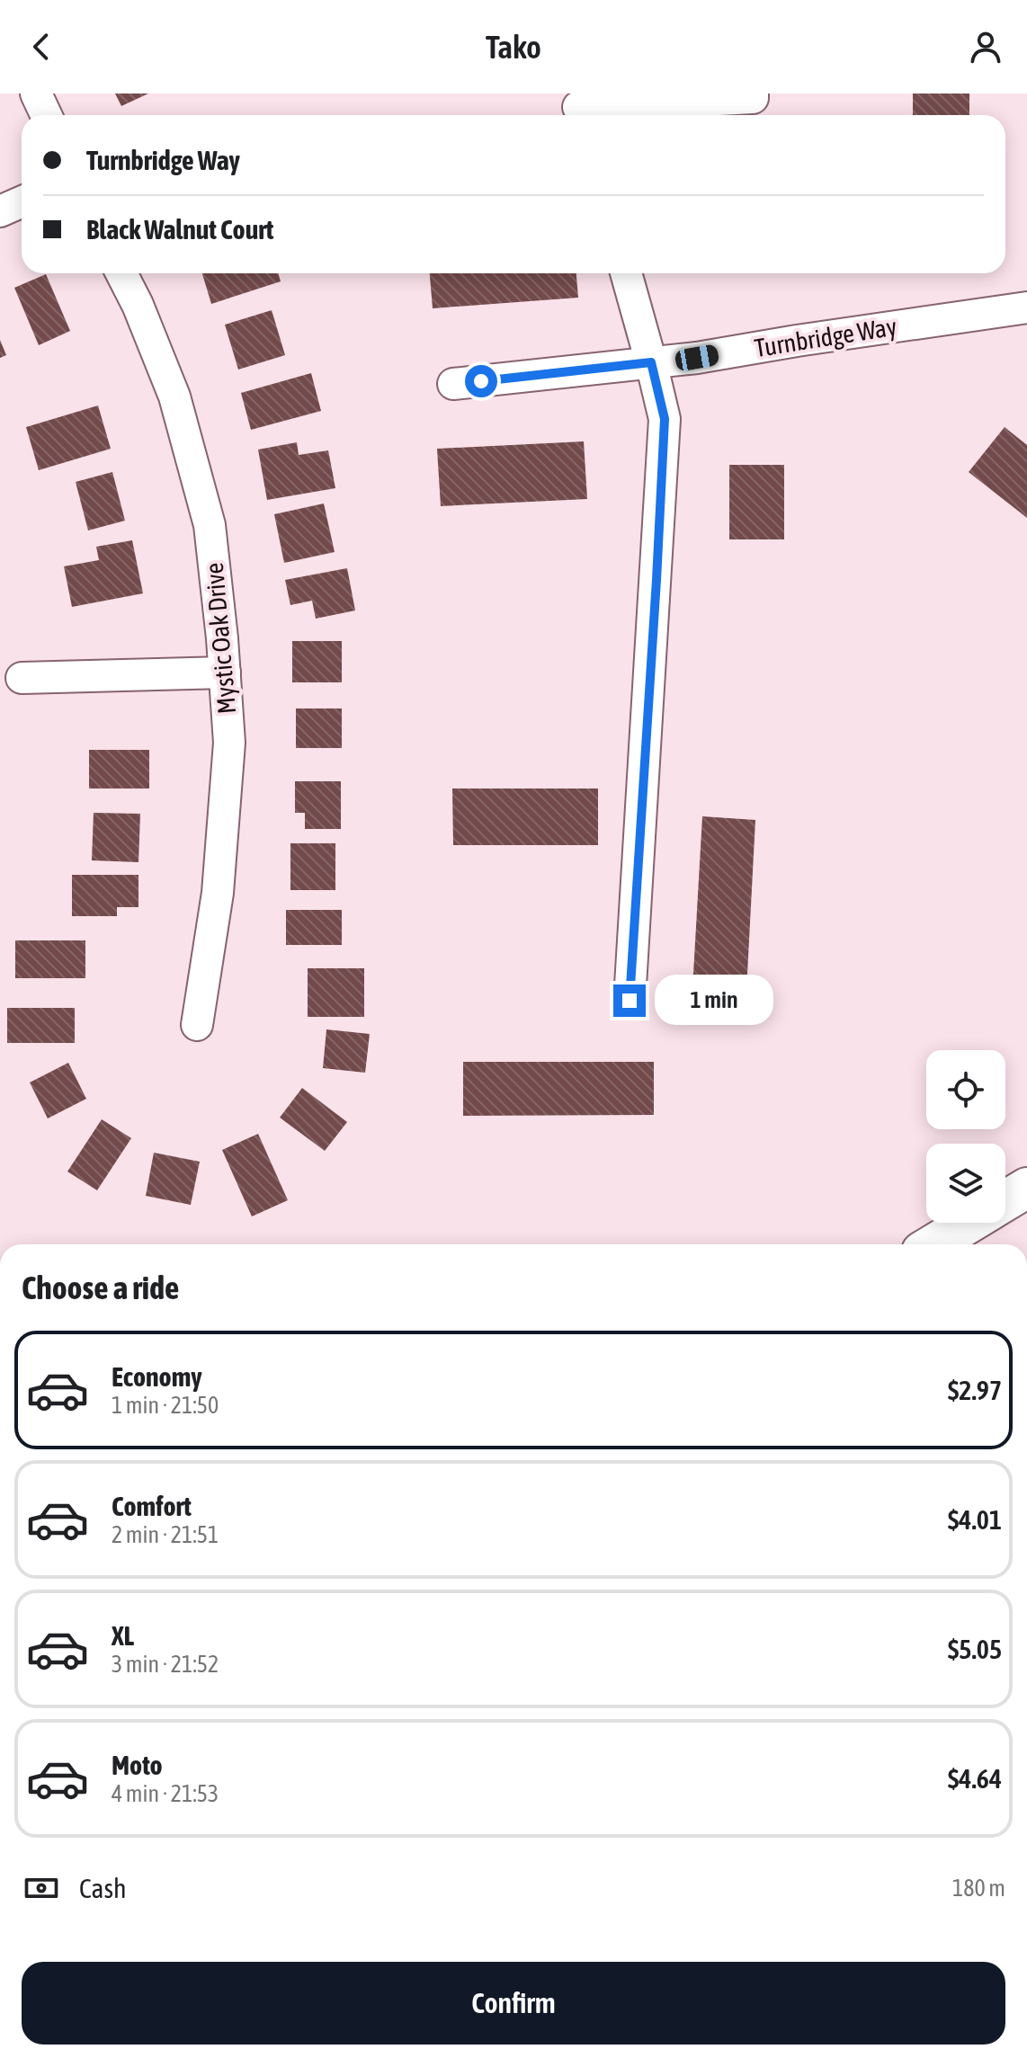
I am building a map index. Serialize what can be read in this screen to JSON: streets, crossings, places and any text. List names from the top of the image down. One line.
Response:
{"streets":{"street":["Turnbridge Way","Mystic Oak Drive"]},"page":{"header":"Tako","banner":["Turnbridge Way","Black Walnut Court"],"bubble":"1 min","heading":"Choose a ride","list":[{"name":"Economy","note":"1 min · 21:50","value":"$2.97"},{"name":"Comfort","note":"2 min · 21:51","value":"$4.01"},{"name":"XL","note":"3 min · 21:52","value":"$5.05"},{"name":"Moto","note":"4 min · 21:53","value":"$4.64"}],"pay":["Cash","180 m"],"buttons":"Confirm"}}
